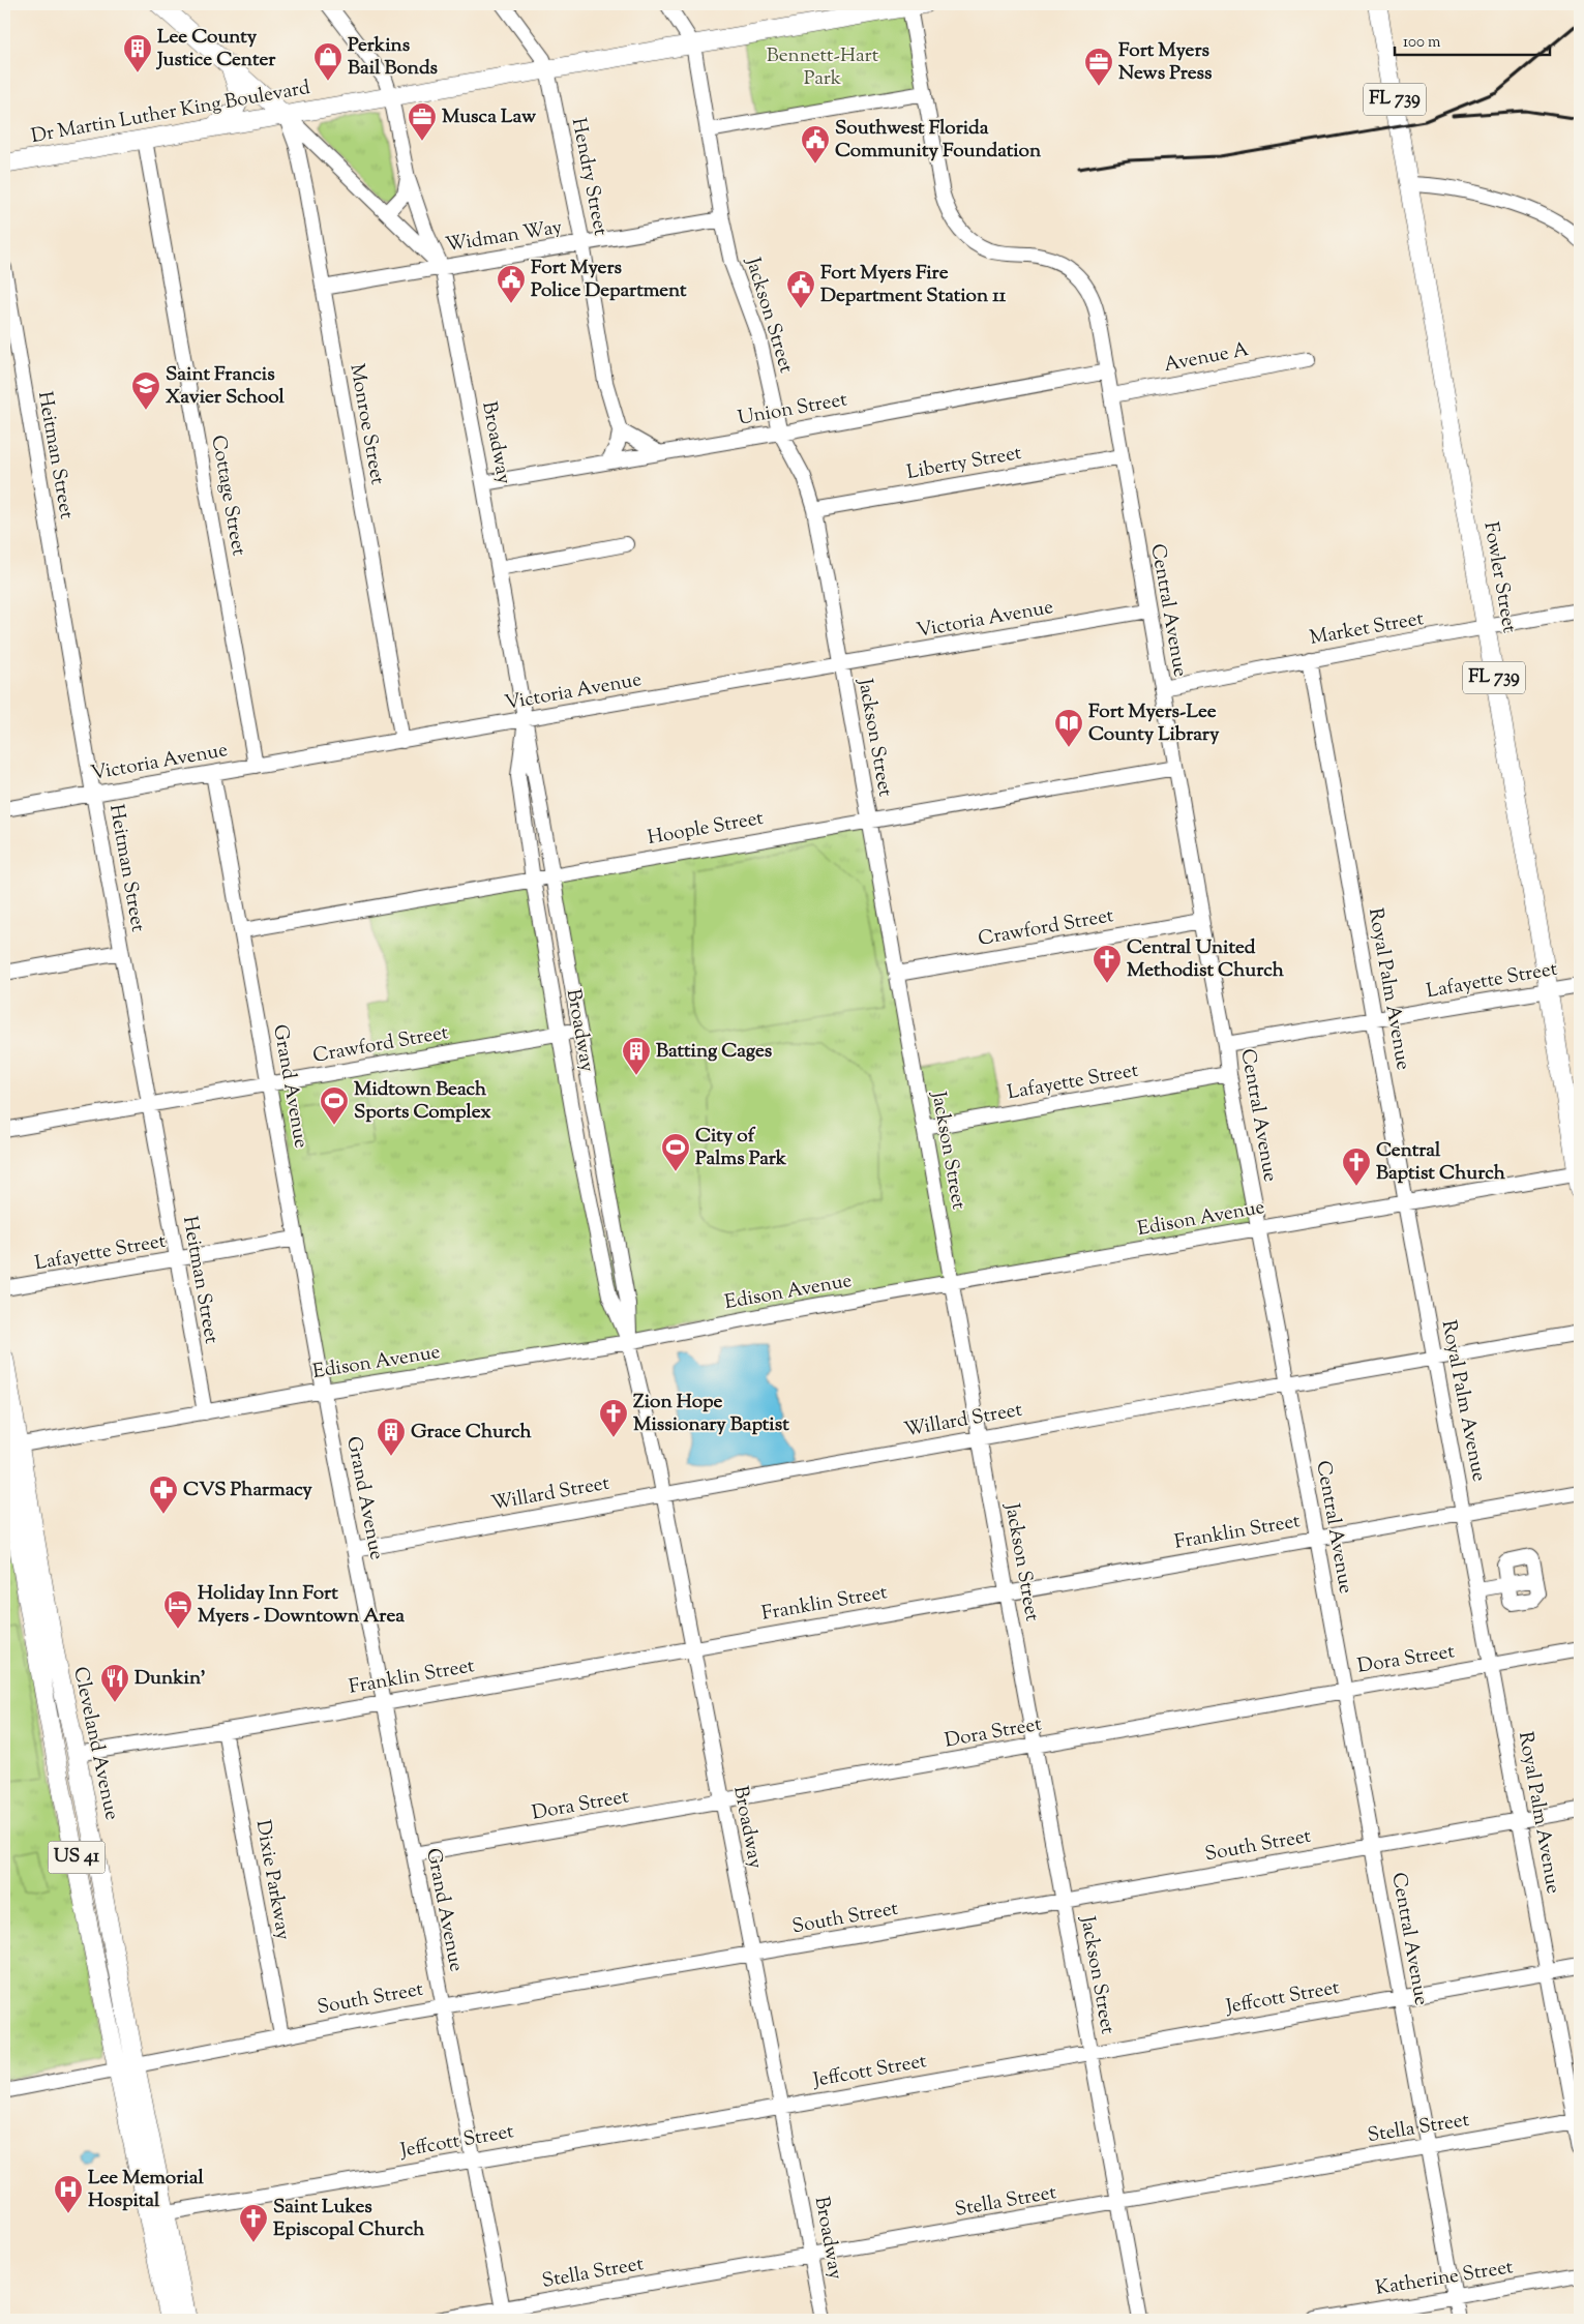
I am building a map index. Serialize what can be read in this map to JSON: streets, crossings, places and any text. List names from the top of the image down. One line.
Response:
{"streets":{"main road":["FL 739","Dr Martin Luther King Boulevard","Fowler Street","Cleveland Avenue","US 41"],"street":["Hendry Street","Widman Way","Jackson Street","Avenue A","Union Street","Monroe Street","Broadway","Heitman Street","Liberty Street","Cottage Street","Central Avenue","Victoria Avenue","Market Street","Hoople Street","Crawford Street","Lafayette Street","Royal Palm Avenue","Grand Avenue","Edison Avenue","Willard Street","Franklin Street","Dora Street","South Street","Dixie Parkway","Jeffcott Street","Stella Street","Katherine Street"]},"crossings":[["Dr Martin Luther King Boulevard","Hendry Street"],["Dr Martin Luther King Boulevard","Jackson Street"],["Dr Martin Luther King Boulevard","Monroe Street"],["Dr Martin Luther King Boulevard","Broadway"],["Dr Martin Luther King Boulevard","Cottage Street"],["Dr Martin Luther King Boulevard","Central Avenue"],["Hendry Street","Widman Way"],["Widman Way","Jackson Street"],["Widman Way","Monroe Street"],["Widman Way","Broadway"],["Jackson Street","Union Street"],["Jackson Street","Liberty Street"],["Jackson Street","Victoria Avenue"],["Jackson Street","Hoople Street"],["Jackson Street","Crawford Street"],["Jackson Street","Lafayette Street"],["Jackson Street","Edison Avenue"],["Jackson Street","Willard Street"],["Jackson Street","Franklin Street"],["Jackson Street","Dora Street"],["Jackson Street","South Street"],["Jackson Street","Jeffcott Street"],["Jackson Street","Stella Street"],["Avenue A","Central Avenue"],["Union Street","Broadway"],["Union Street","Central Avenue"],["Monroe Street","Victoria Avenue"],["Broadway","Victoria Avenue"],["Broadway","Hoople Street"],["Broadway","Crawford Street"],["Broadway","Edison Avenue"],["Broadway","Willard Street"],["Broadway","Franklin Street"],["Broadway","Dora Street"],["Broadway","South Street"],["Broadway","Jeffcott Street"],["Broadway","Stella Street"],["Heitman Street","Victoria Avenue"],["Heitman Street","Crawford Street"],["Heitman Street","Lafayette Street"],["Heitman Street","Edison Avenue"],["Liberty Street","Central Avenue"],["Cottage Street","Victoria Avenue"],["Fowler Street","Market Street"],["Fowler Street","Lafayette Street"],["Fowler Street","Edison Avenue"],["Central Avenue","Victoria Avenue"],["Central Avenue","Market Street"],["Central Avenue","Hoople Street"],["Central Avenue","Crawford Street"],["Central Avenue","Lafayette Street"],["Central Avenue","Edison Avenue"],["Central Avenue","Willard Street"],["Central Avenue","Franklin Street"],["Central Avenue","Dora Street"],["Central Avenue","South Street"],["Central Avenue","Jeffcott Street"],["Central Avenue","Stella Street"],["Central Avenue","Katherine Street"],["Victoria Avenue","Grand Avenue"],["Market Street","Royal Palm Avenue"],["Hoople Street","Grand Avenue"],["Crawford Street","Grand Avenue"],["Lafayette Street","Royal Palm Avenue"],["Lafayette Street","Grand Avenue"],["Royal Palm Avenue","Edison Avenue"],["Royal Palm Avenue","Willard Street"],["Royal Palm Avenue","Franklin Street"],["Royal Palm Avenue","Dora Street"],["Royal Palm Avenue","South Street"],["Royal Palm Avenue","Jeffcott Street"],["Royal Palm Avenue","Stella Street"],["Grand Avenue","Edison Avenue"],["Grand Avenue","Willard Street"],["Grand Avenue","Franklin Street"],["Grand Avenue","Dora Street"],["Grand Avenue","South Street"],["Grand Avenue","Jeffcott Street"],["Grand Avenue","Stella Street"],["Edison Avenue","Cleveland Avenue"],["Franklin Street","Cleveland Avenue"],["Franklin Street","Dixie Parkway"],["Cleveland Avenue","South Street"],["Cleveland Avenue","Jeffcott Street"],["South Street","Dixie Parkway"]],"parks":["Bennett-Hart Park"],"places":{"building":["Lee County Justice Center","Batting Cages","Grace Church"],"shop":["Perkins Bail Bonds"],"office":["Fort Myers News Press","Musca Law"],"public building":["Southwest Florida Community Foundation","Fort Myers Police Department","Fort Myers Fire Department Station 11"],"school or university":["Saint Francis Xavier School"],"library":["Fort Myers-Lee County Library"],"church":["Central United Methodist Church","Central Baptist Church","Zion Hope Missionary Baptist","Saint Lukes Episcopal Church"],"sports":["Midtown Beach Sports Complex","City of Palms Park"],"pharmacy":["CVS Pharmacy"],"hotel":["Holiday Inn Fort Myers - Downtown Area"],"restaurant":["Dunkin'"],"hospital":["Lee Memorial Hospital"]},"scale_bar":"100 m"}
